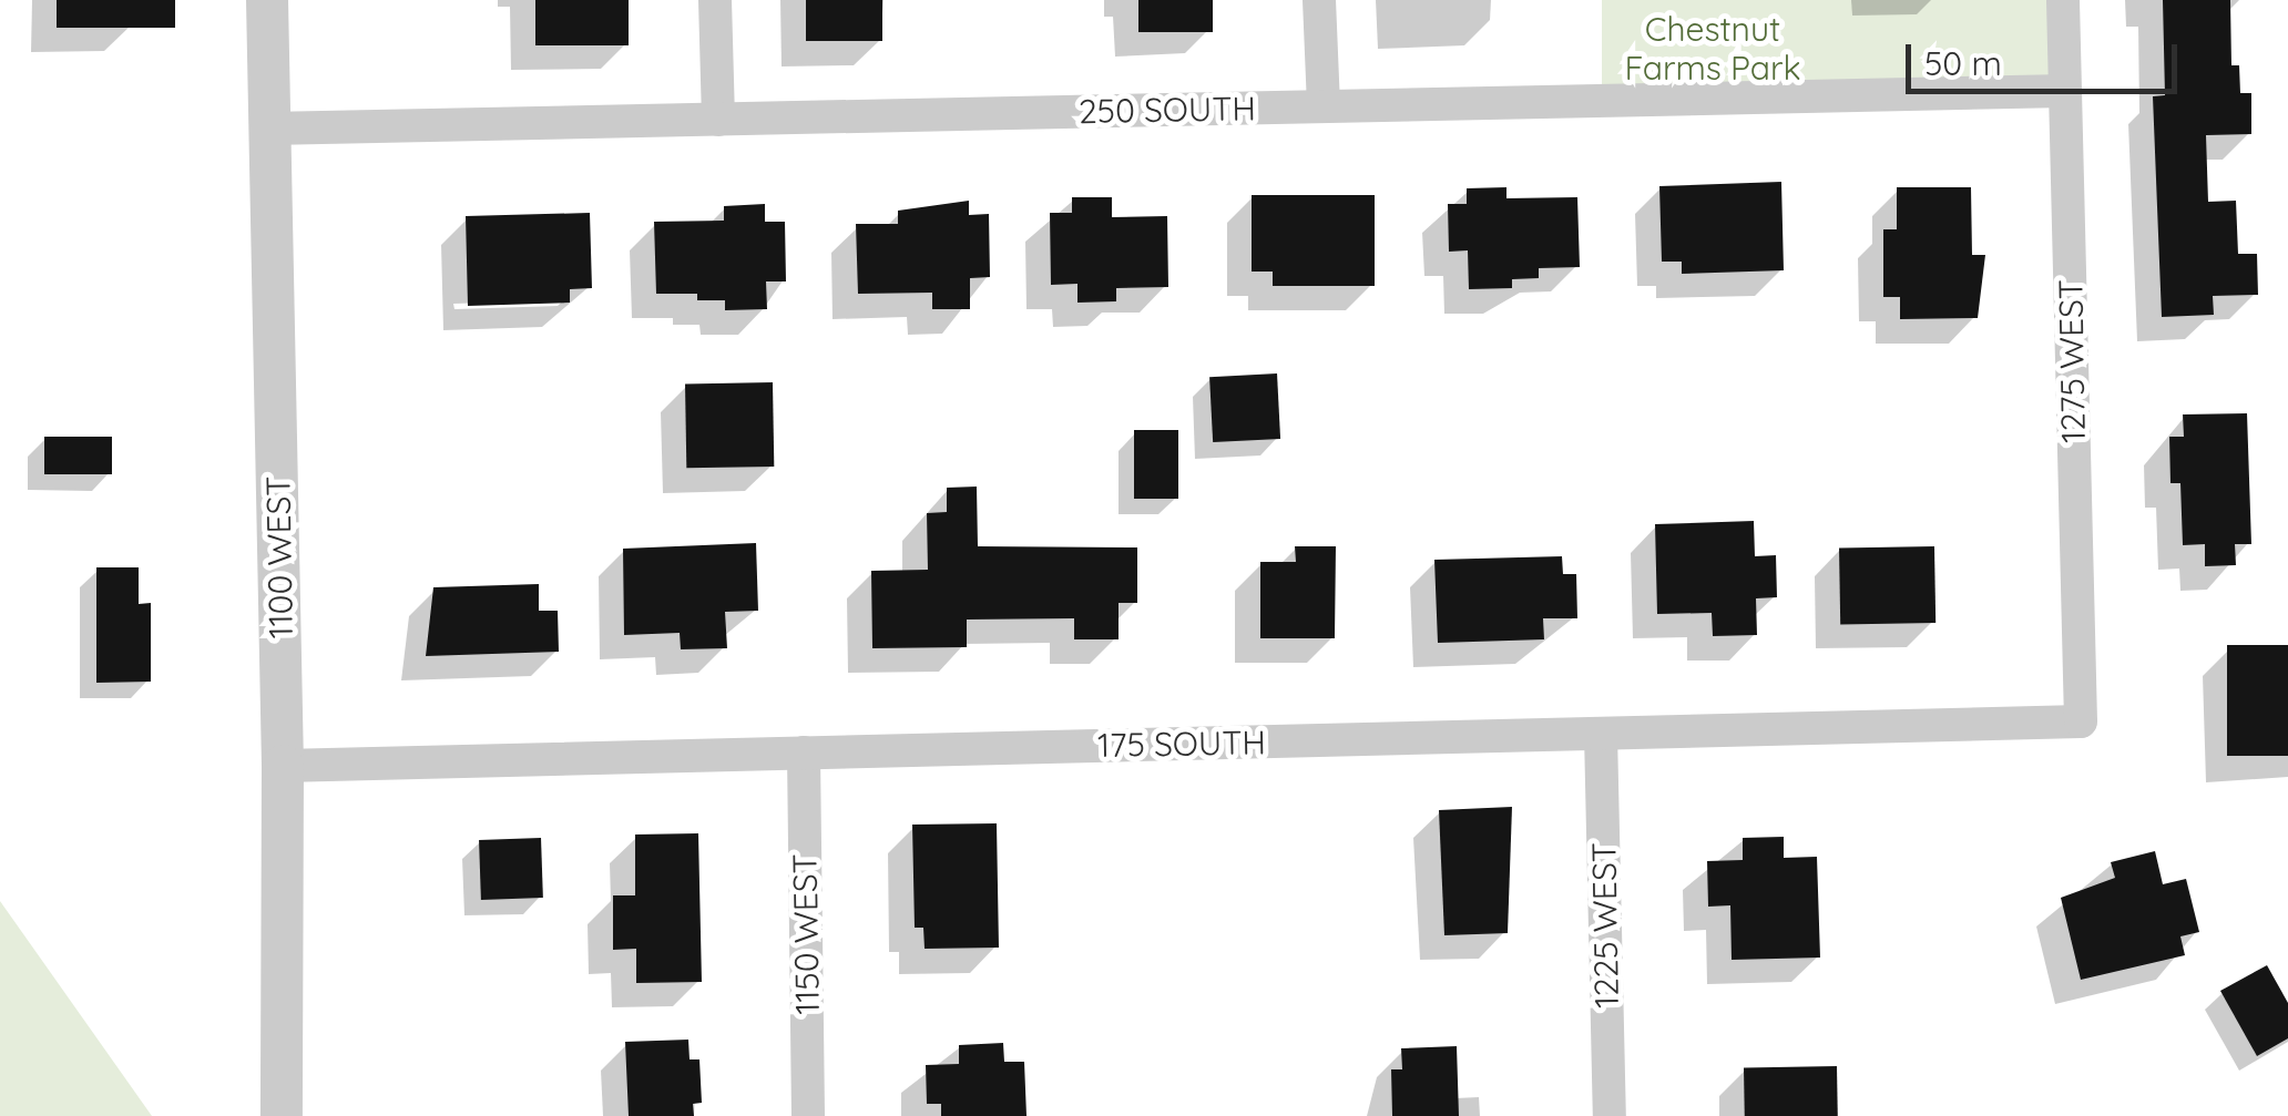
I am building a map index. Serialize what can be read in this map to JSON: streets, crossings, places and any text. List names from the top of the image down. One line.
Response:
{"streets":{"street":["250 SOUTH","1275 WEST","1100 WEST","175 SOUTH","1225 WEST","1150 WEST"]},"crossings":[["250 SOUTH","1275 WEST"],["250 SOUTH","1100 WEST"],["1275 WEST","175 SOUTH"],["1100 WEST","175 SOUTH"],["175 SOUTH","1225 WEST"],["175 SOUTH","1150 WEST"]],"parks":["Chestnut Farms Park"],"scale_bar":"50 m"}
